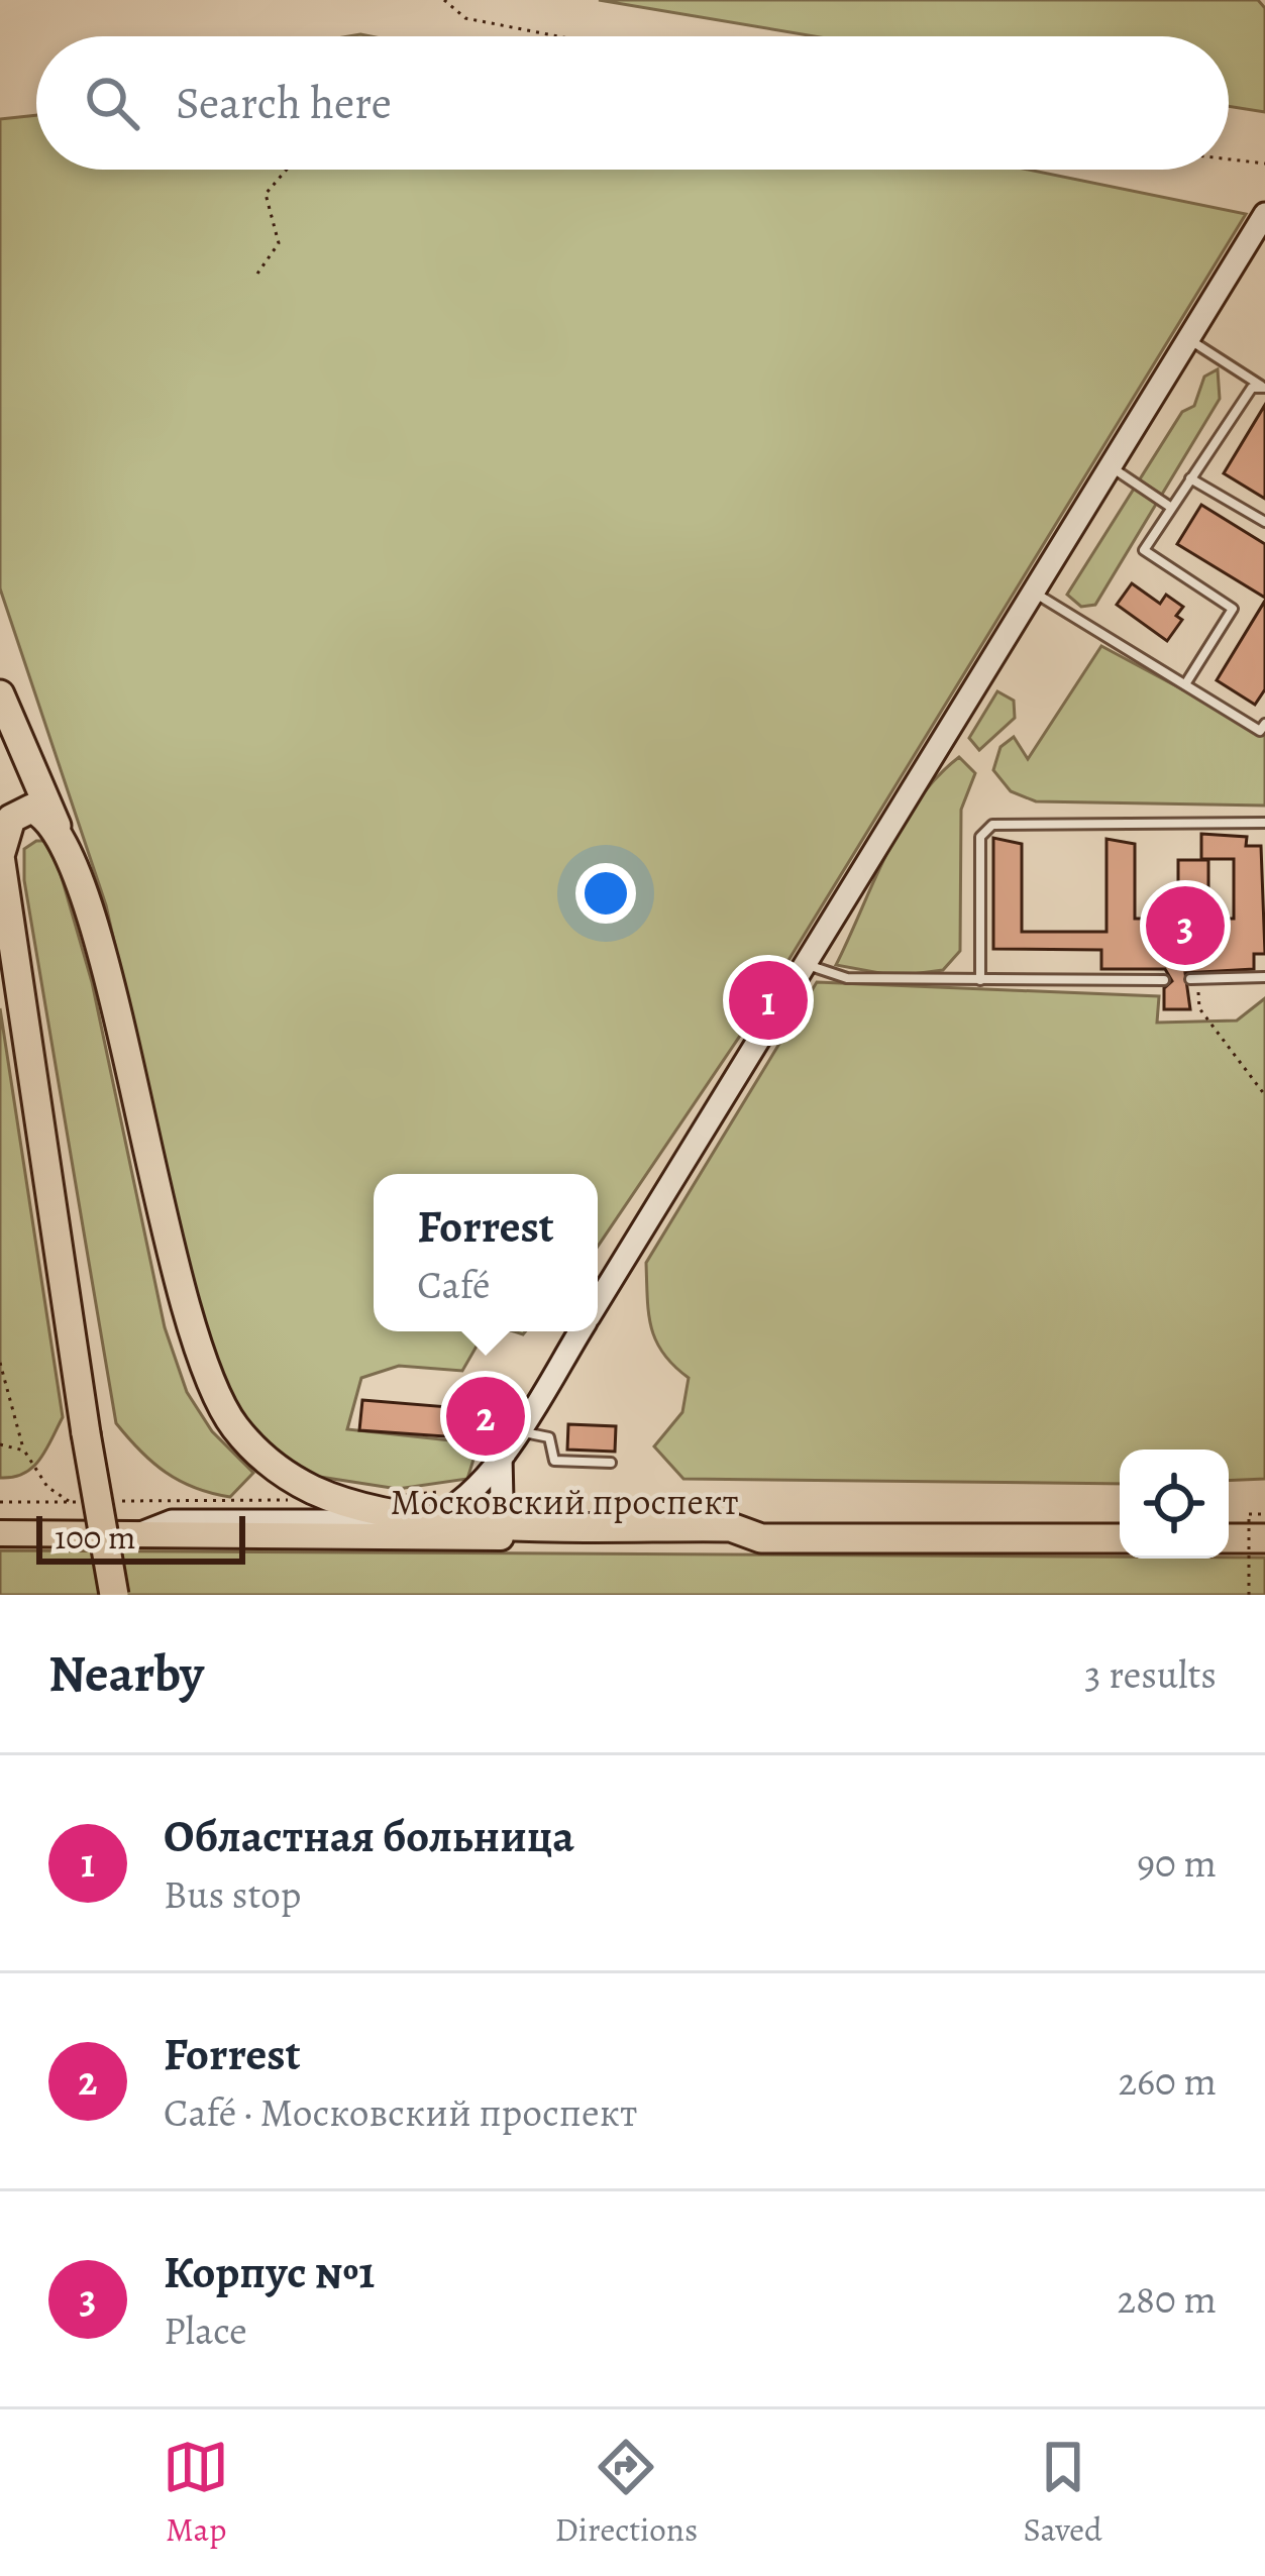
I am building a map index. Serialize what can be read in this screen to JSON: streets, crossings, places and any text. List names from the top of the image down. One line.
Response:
{"streets":{"highway":["Московский проспект"]},"scale_bar":"100 m","page":{"search":"Search here","pins":["3","1","2"],"popup":["Forrest","Café"],"scale":"100 m","heading":["Nearby","3 results"],"list":[{"mark":"1","name":"Областная больница","note":"Bus stop","value":"90 m"},{"mark":"2","name":"Forrest","note":"Café · Московский проспект","value":"260 m"},{"mark":"3","name":"Корпус №1","note":"Place","value":"280 m"}],"nav":["Map","Directions","Saved"]}}
